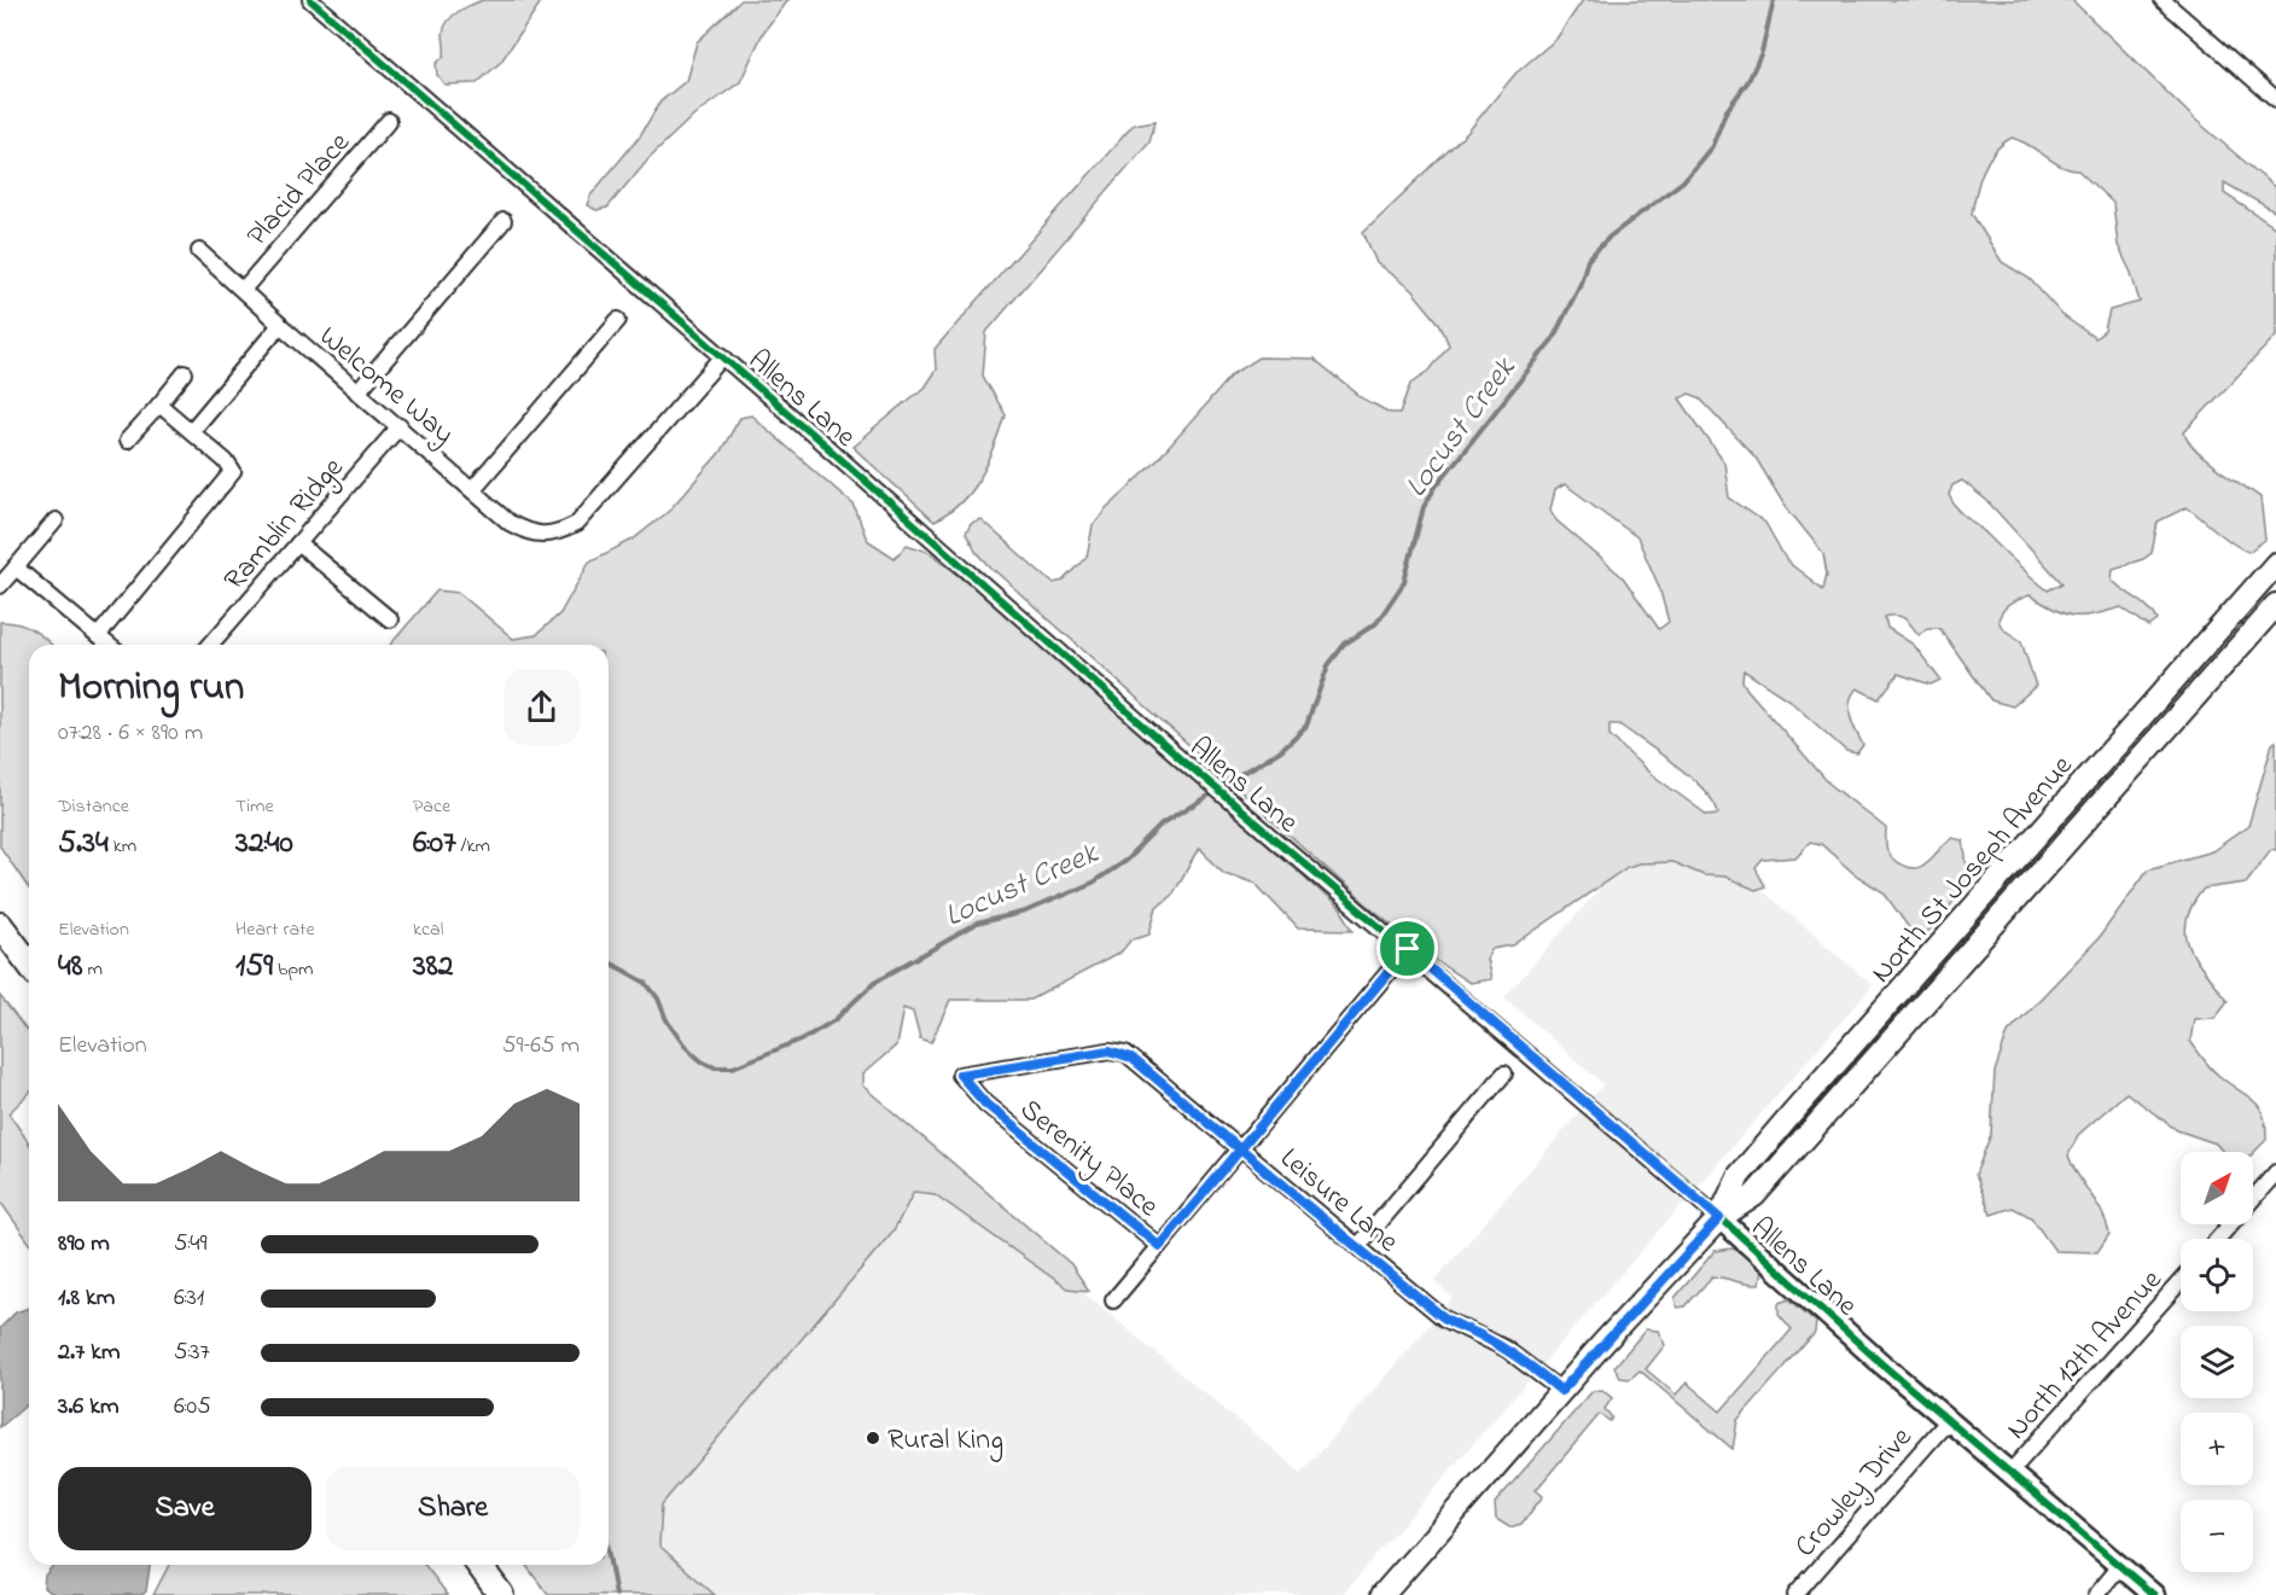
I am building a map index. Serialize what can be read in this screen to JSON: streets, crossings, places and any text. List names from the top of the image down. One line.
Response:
{"streets":{"main road":["North St Joseph Avenue"],"street":["Placid Place","Welcome Way","Allens Lane","Ramblin Ridge","Serenity Place","Leisure Lane","North 12th Avenue","Crowley Drive"]},"crossings":[["Placid Place","Welcome Way"],["Welcome Way","Allens Lane"],["Welcome Way","Ramblin Ridge"],["Allens Lane","North St Joseph Avenue"],["Allens Lane","North 12th Avenue"],["Allens Lane","Crowley Drive"],["North St Joseph Avenue","Leisure Lane"],["Serenity Place","Leisure Lane"]],"water":["Locust Creek"],"places":["Rural King"],"north":"top right","page":{"heading":["Morning run","07:28 · 6 × 890 m"],"stats":[["Distance","5.34 km"],["Time","32:40"],["Pace","6:07 /km"],["Elevation","48 m"],["Heart rate","159 bpm"],["kcal","382"]],"chart":["Elevation","59–65 m"],"map_buttons":["+","−"],"list":[{"name":"890 m","note":"5:49"},{"name":"1.8 km","note":"6:31"},{"name":"2.7 km","note":"5:37"},{"name":"3.6 km","note":"6:05"}],"buttons":["Save","Share"]}}
